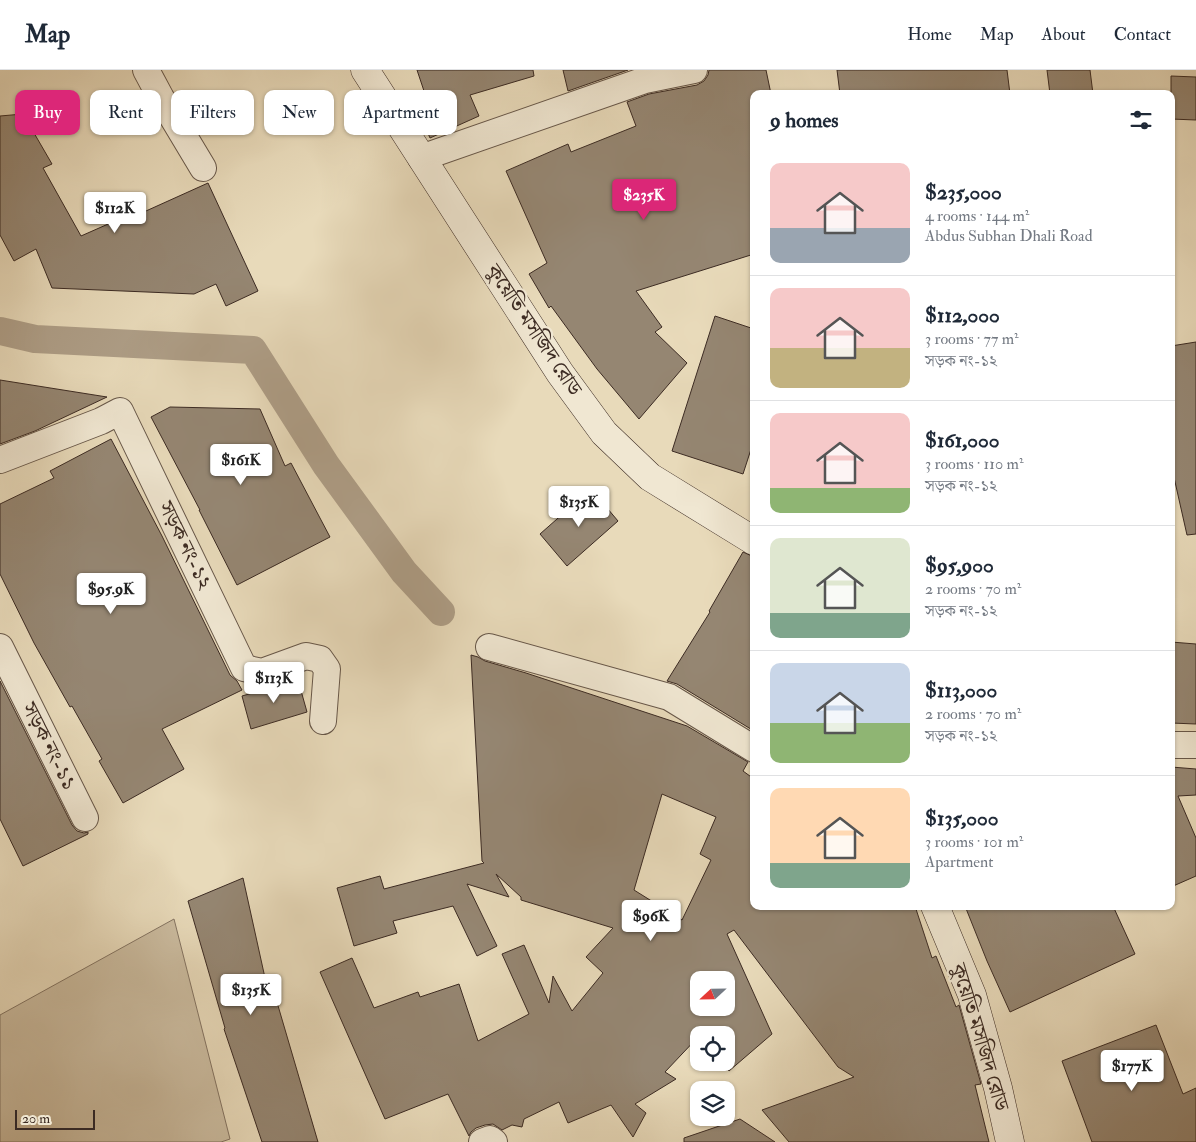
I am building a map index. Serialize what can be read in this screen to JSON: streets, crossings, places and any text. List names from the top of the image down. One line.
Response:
{"streets":{"street":["কুয়েতি মসজিদ রোড","সড়ক নং-১২","সড়ক নং-১১"]},"scale_bar":"20 m","north":"left","page":{"header":"Map","nav":["Home","Map","About","Contact"],"chip":["Buy","Rent","Filters","New","Apartment"],"heading":"9 homes","list":[{"name":"$235,000","note":"4 rooms · 144 m² · Abdus Subhan Dhali Road"},{"name":"$112,000","note":"3 rooms · 77 m² · সড়ক নং-১২"},{"name":"$161,000","note":"3 rooms · 110 m² · সড়ক নং-১২"},{"name":"$95,900","note":"2 rooms · 70 m² · সড়ক নং-১২"},{"name":"$113,000","note":"2 rooms · 70 m² · সড়ক নং-১২"},{"name":"$135,000","note":"3 rooms · 101 m² · Apartment"}],"price":["$235K","$112K","$161K","$135K","$95.9K","$113K","$96K","$135K","$177K"],"scale":"20 m"}}
